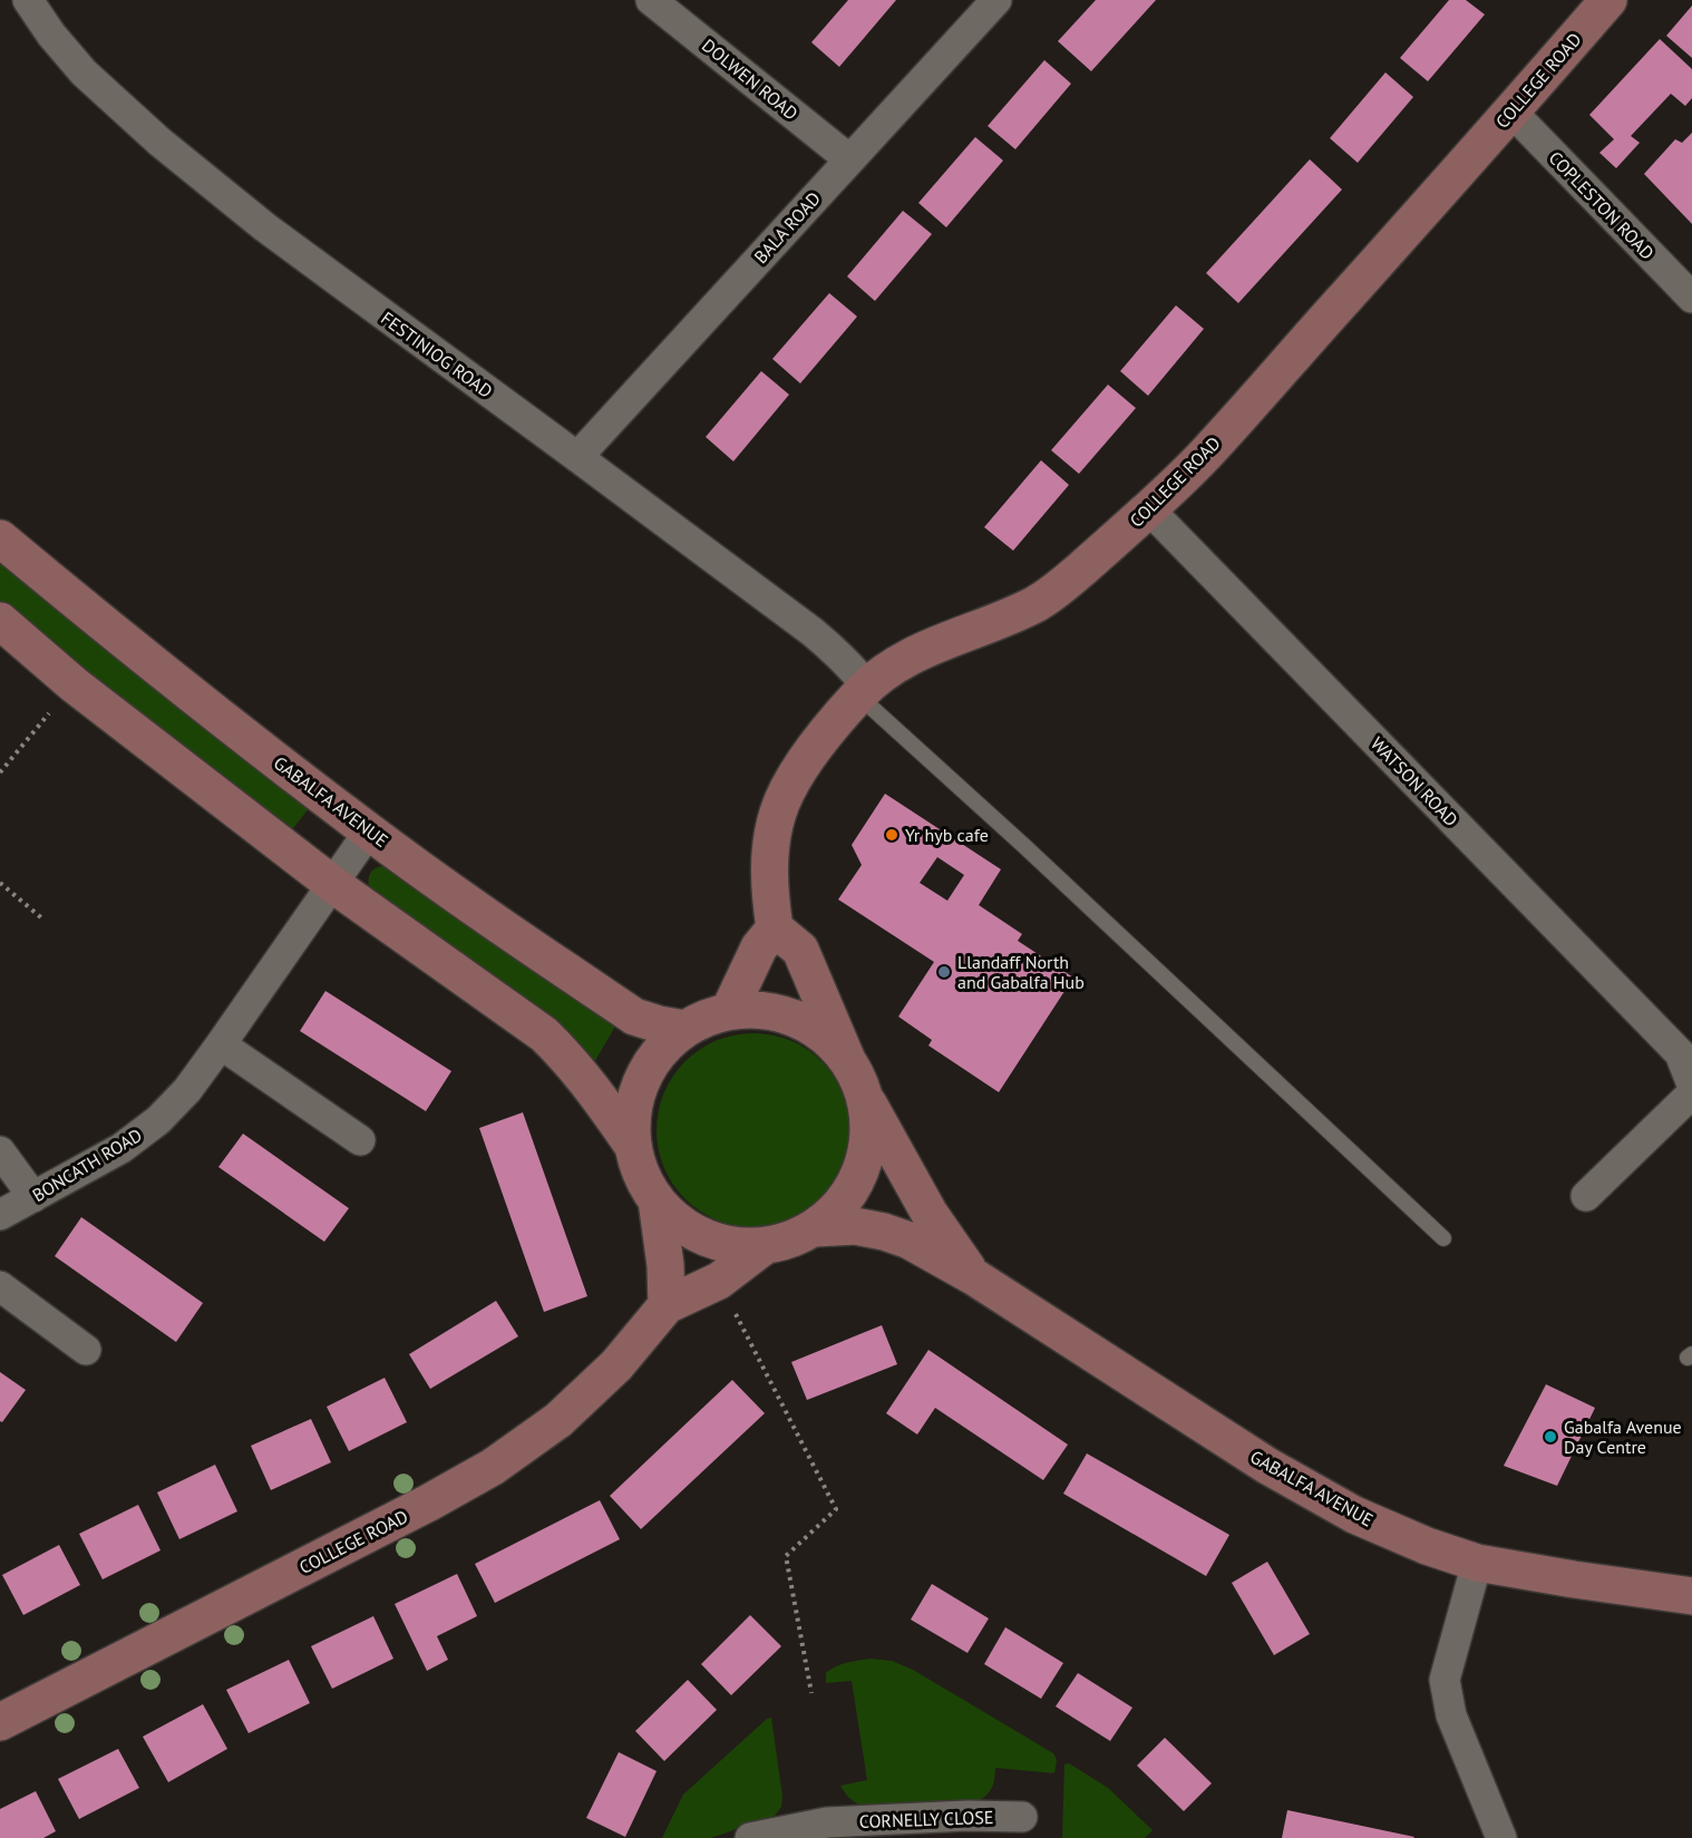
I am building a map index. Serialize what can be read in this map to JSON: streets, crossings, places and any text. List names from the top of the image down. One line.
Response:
{"streets":{"street":["DOLWEN ROAD","COLLEGE ROAD","COPLESTON ROAD","BALA ROAD","FESTINIOG ROAD","WATSON ROAD","GABALFA AVENUE","BONCATH ROAD","CORNELLY CLOSE"]},"crossings":[["DOLWEN ROAD","BALA ROAD"],["COLLEGE ROAD","COPLESTON ROAD"],["COLLEGE ROAD","FESTINIOG ROAD"],["COLLEGE ROAD","WATSON ROAD"],["COLLEGE ROAD","GABALFA AVENUE"],["BALA ROAD","FESTINIOG ROAD"],["GABALFA AVENUE","BONCATH ROAD"]],"places":["Yr hyb cafe","Llandaff North and Gabalfa Hub","Gabalfa Avenue Day Centre"]}
